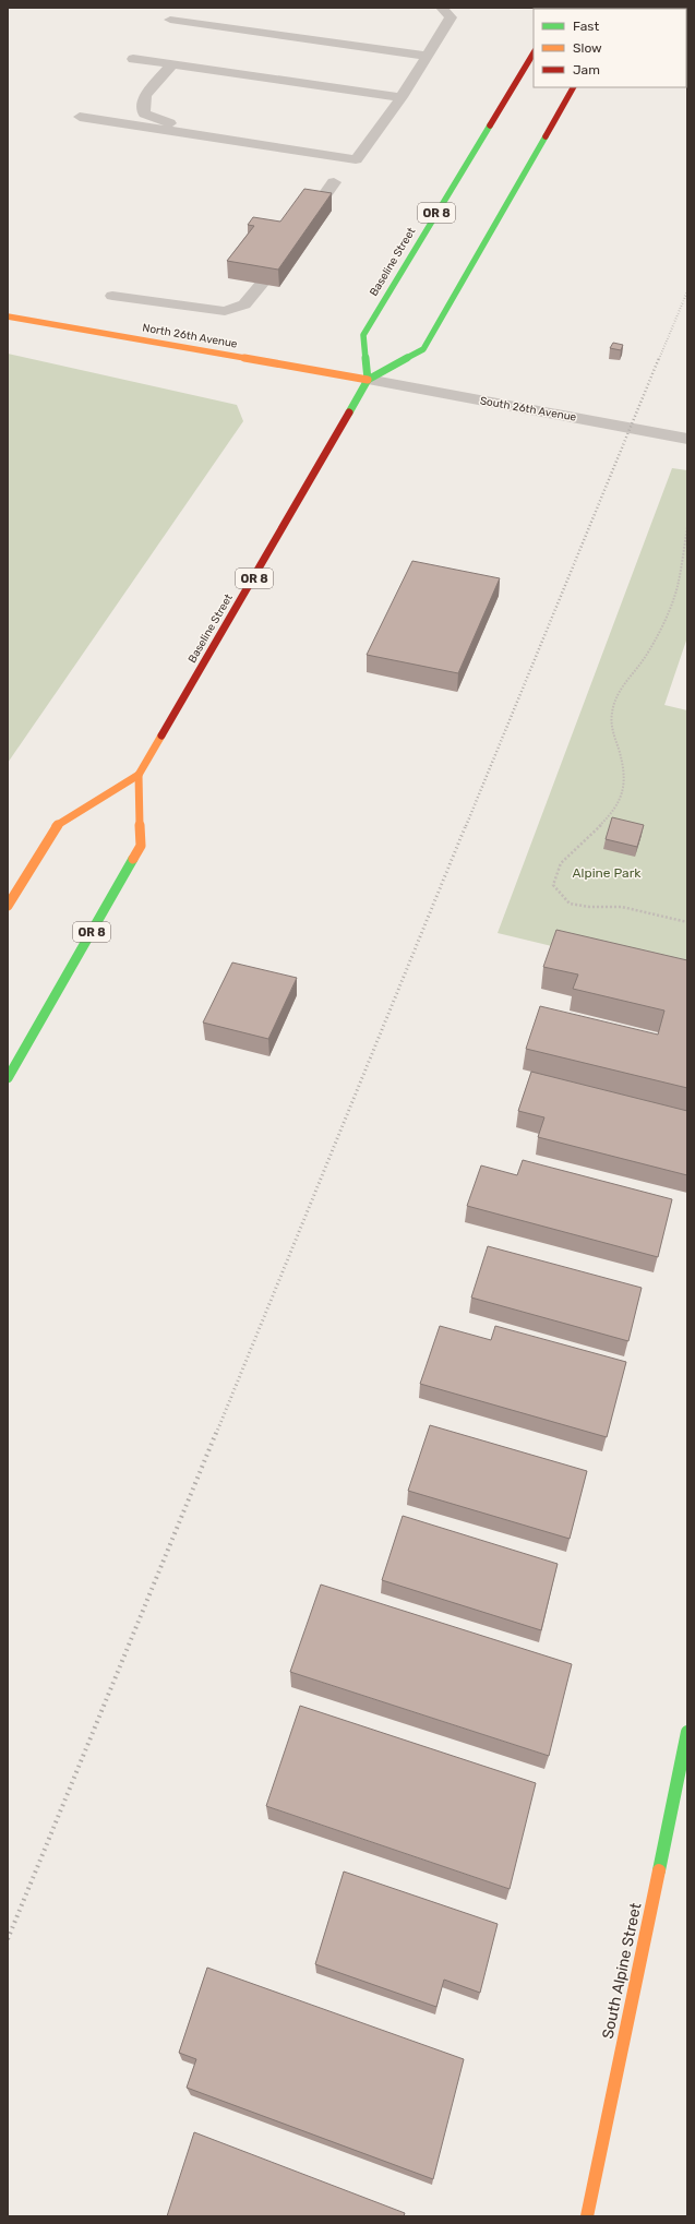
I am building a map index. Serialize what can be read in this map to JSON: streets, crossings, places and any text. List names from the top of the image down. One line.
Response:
{"streets":{"main road":["OR 8","Baseline Street","North 26th Avenue","South Alpine Street"],"street":["South 26th Avenue"]},"crossings":[["OR 8","Baseline Street"],["Baseline Street","North 26th Avenue"],["Baseline Street","South 26th Avenue"],["North 26th Avenue","South 26th Avenue"]],"parks":["Alpine Park"],"legend":["Fast","Slow","Jam"]}
